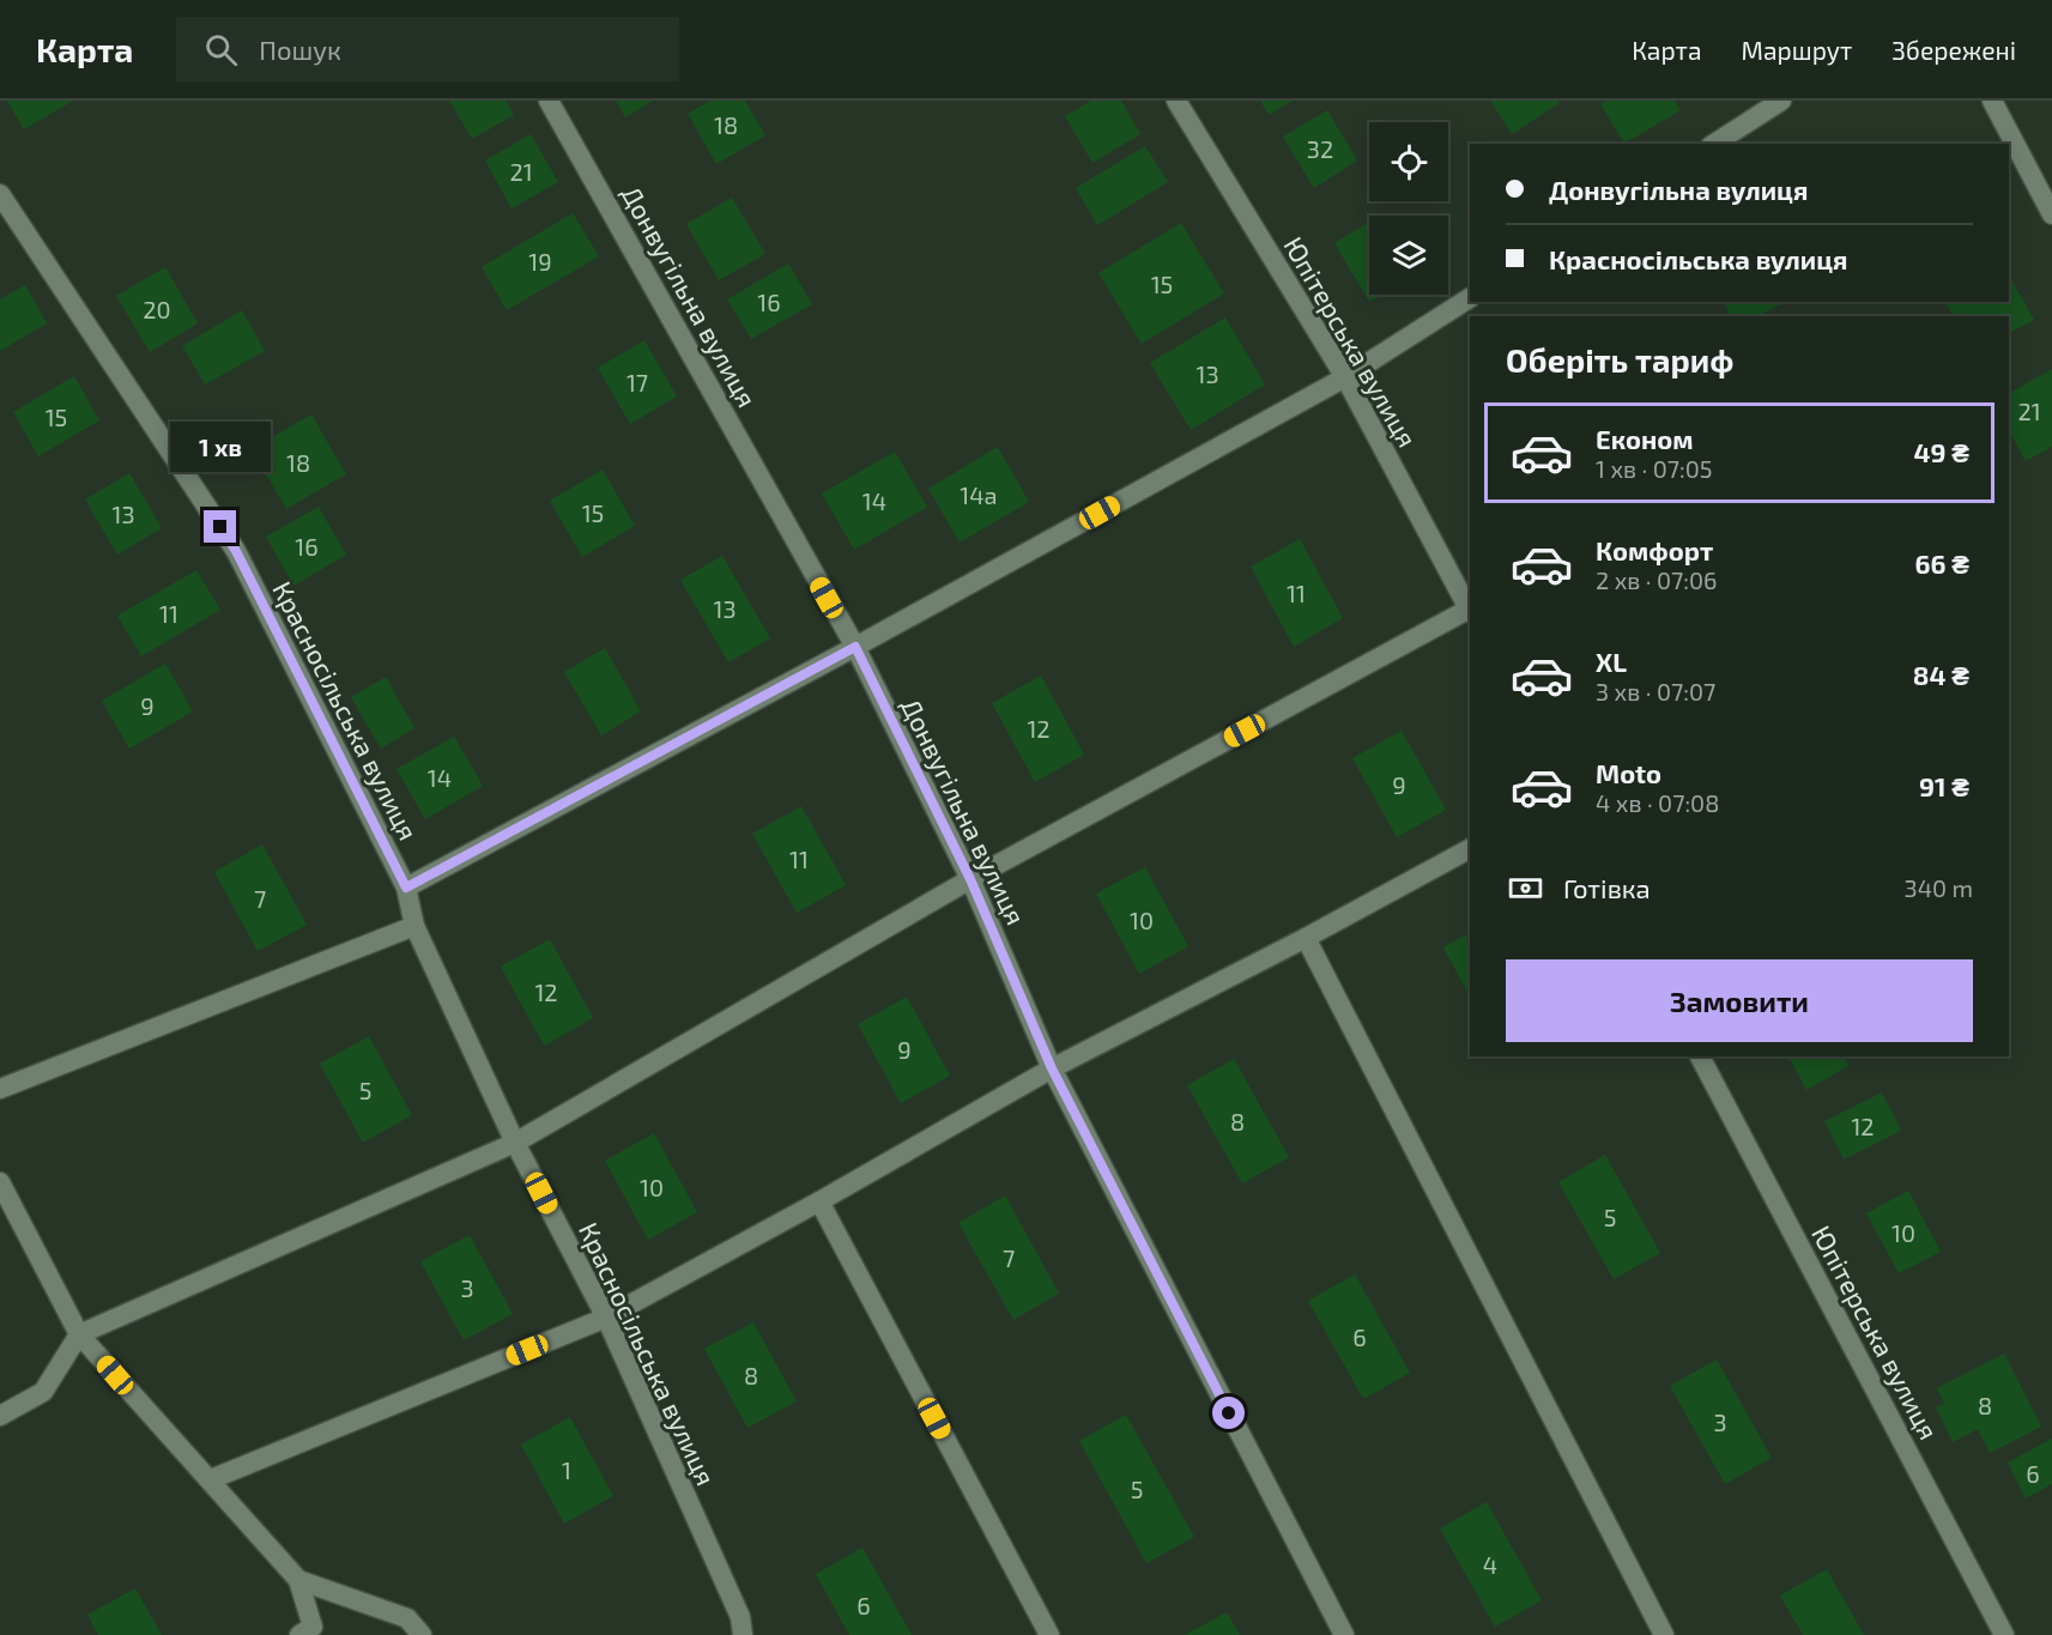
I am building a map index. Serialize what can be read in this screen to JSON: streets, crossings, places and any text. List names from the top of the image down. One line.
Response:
{"streets":{"street":["Донвугільна вулиця","Юпітерська вулиця","Красносільська вулиця"]},"house_numbers":["18","32","21","19","15","16","20","13","17","21","15","18","14а","14","15","13","16","11","13","11","9","12","14","9","11","7","10","12","9","5","8","12","10","5","10","7","3","6","8","8","3","1","6","5","4","6"],"page":{"header":"Карта","search":"Пошук","nav":["Карта","Маршрут","Збережені"],"banner":["Донвугільна вулиця","Красносільська вулиця"],"heading":"Оберіть тариф","list":[{"name":"Економ","note":"1 хв · 07:05","value":"49 ₴"},{"name":"Комфорт","note":"2 хв · 07:06","value":"66 ₴"},{"name":"XL","note":"3 хв · 07:07","value":"84 ₴"},{"name":"Moto","note":"4 хв · 07:08","value":"91 ₴"}],"bubble":"1 хв","pay":["Готівка","340 m"],"buttons":"Замовити"}}
